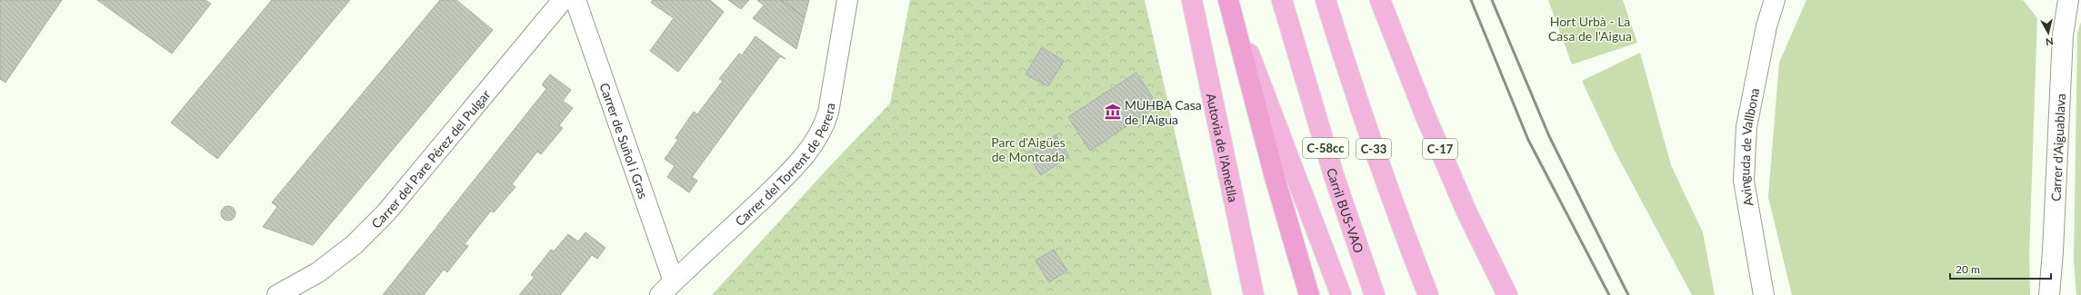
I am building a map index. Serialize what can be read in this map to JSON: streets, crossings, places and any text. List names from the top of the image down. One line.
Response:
{"streets":{"highway":["Autovia de l'Ametlla","C-58cc","C-33","C-17","Carril BUS-VAO"],"street":["Carrer de Suñol i Gras","Avinguda de Vallbona","Carrer d'Aiguablava","Carrer del Pare Pérez del Pulgar","Carrer del Torrent de Perera"]},"crossings":[["Carrer de Suñol i Gras","Carrer del Torrent de Perera"]],"parks":["Hort Urbà - La Casa de l'Aigua","Parc d'Aigües de Montcada"],"places":{"museum":["MUHBA Casa de l'Aigua"]},"scale_bar":"20 m","north":"bottom"}
